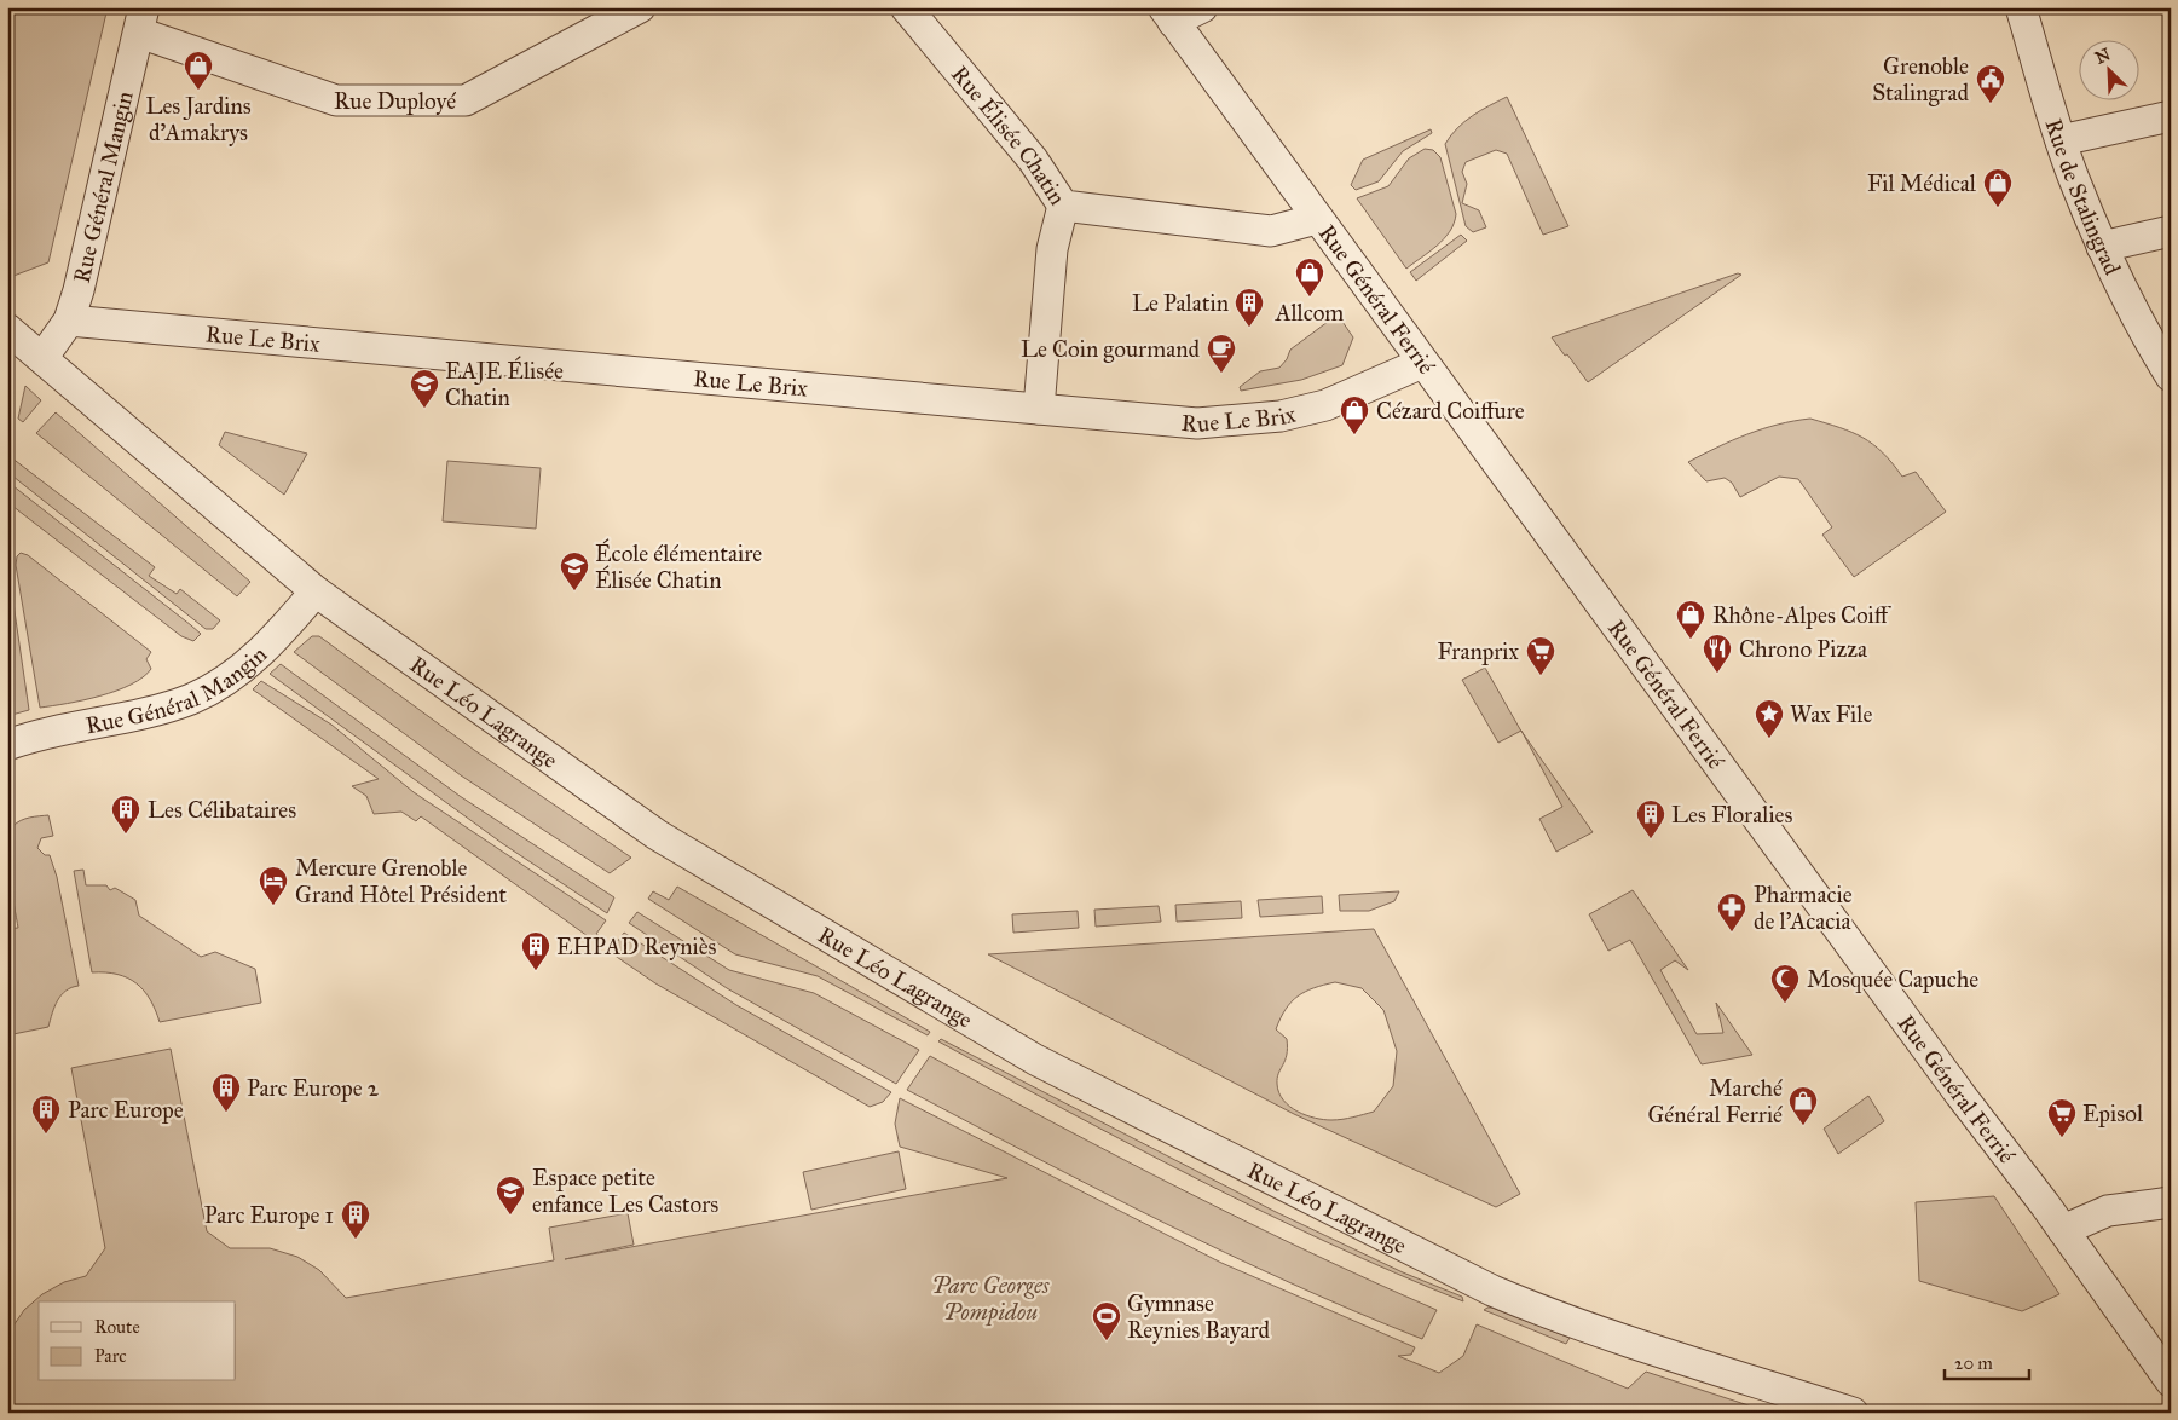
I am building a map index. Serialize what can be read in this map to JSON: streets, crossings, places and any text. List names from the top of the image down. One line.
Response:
{"streets":{"street":["Rue Duployé","Rue Élisée Chatin","Rue Général Mangin","Rue de Stalingrad","Rue Général Ferrié","Rue Le Brix","Rue Léo Lagrange"]},"crossings":[["Rue Duployé","Rue Général Mangin"],["Rue Élisée Chatin","Rue Général Ferrié"],["Rue Général Mangin","Rue Le Brix"],["Rue Général Mangin","Rue Léo Lagrange"],["Rue Général Ferrié","Rue Le Brix"]],"parks":["Parc Georges Pompidou"],"places":{"shop":["Les Jardins d'Amakrys","Fil Médical","Allcom","Cézard Coiffure","Rhône-Alpes Coiff","Marché Général Ferrié"],"public building":["Grenoble Stalingrad"],"building":["Le Palatin","Les Célibataires","Les Floralies","EHPAD Reyniès","Parc Europe 2","Parc Europe","Parc Europe 1"],"cafe":["Le Coin gourmand"],"school or university":["EAJE Élisée Chatin","École élémentaire Élisée Chatin","Espace petite enfance Les Castors"],"restaurant":["Chrono Pizza"],"supermarket":["Franprix","Episol"],"place":["Wax File"],"hotel":["Mercure Grenoble Grand Hôtel Président"],"pharmacy":["Pharmacie de l'Acacia"],"mosque":["Mosquée Capuche"],"sports":["Gymnase Reynies Bayard"]},"legend":["Route","Parc"],"scale_bar":"20 m","north":"top left"}
